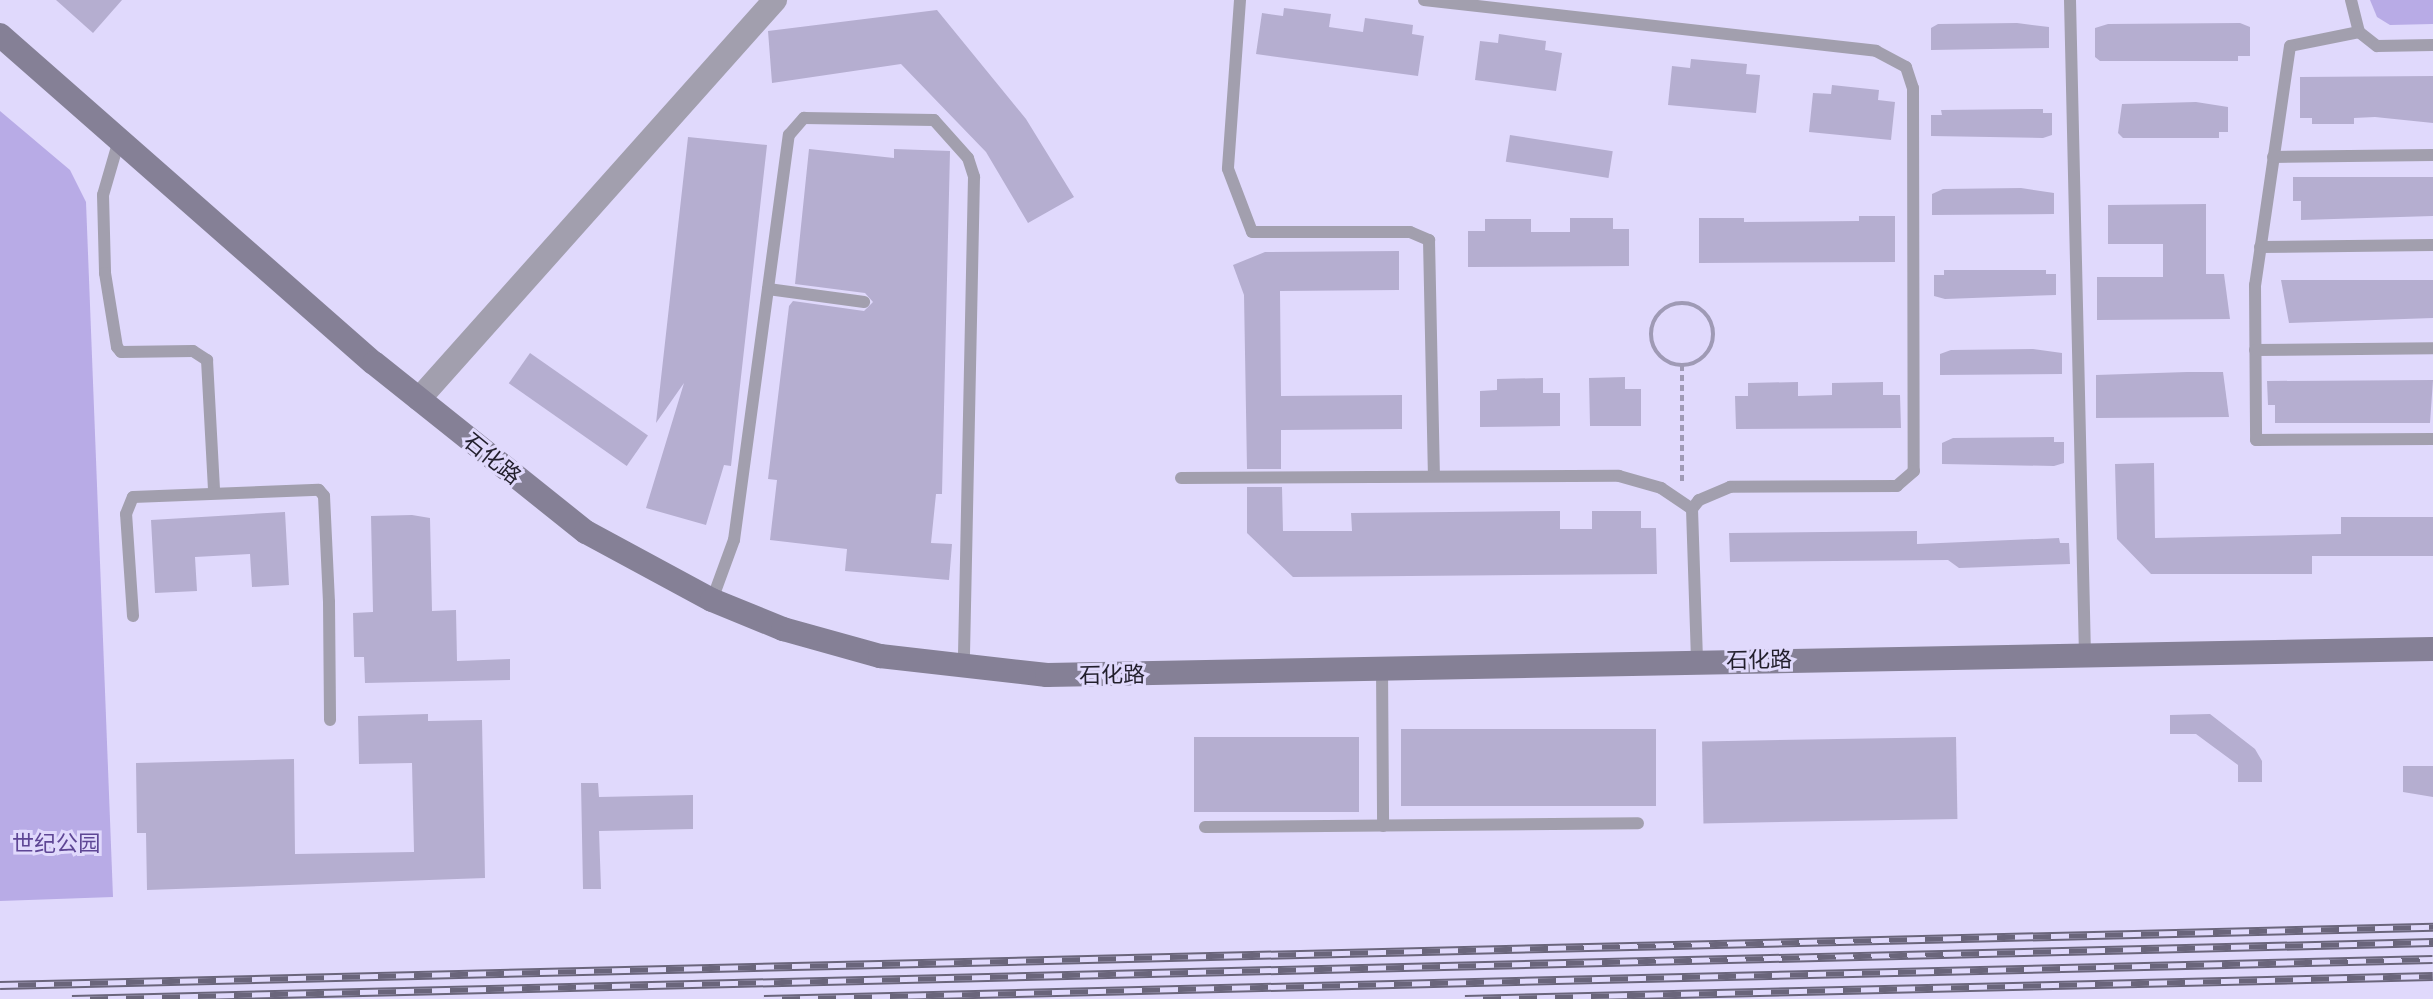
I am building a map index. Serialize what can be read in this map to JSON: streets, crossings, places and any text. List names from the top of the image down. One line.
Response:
{"streets":{"street":["石化路"]},"parks":["世纪公园"]}
